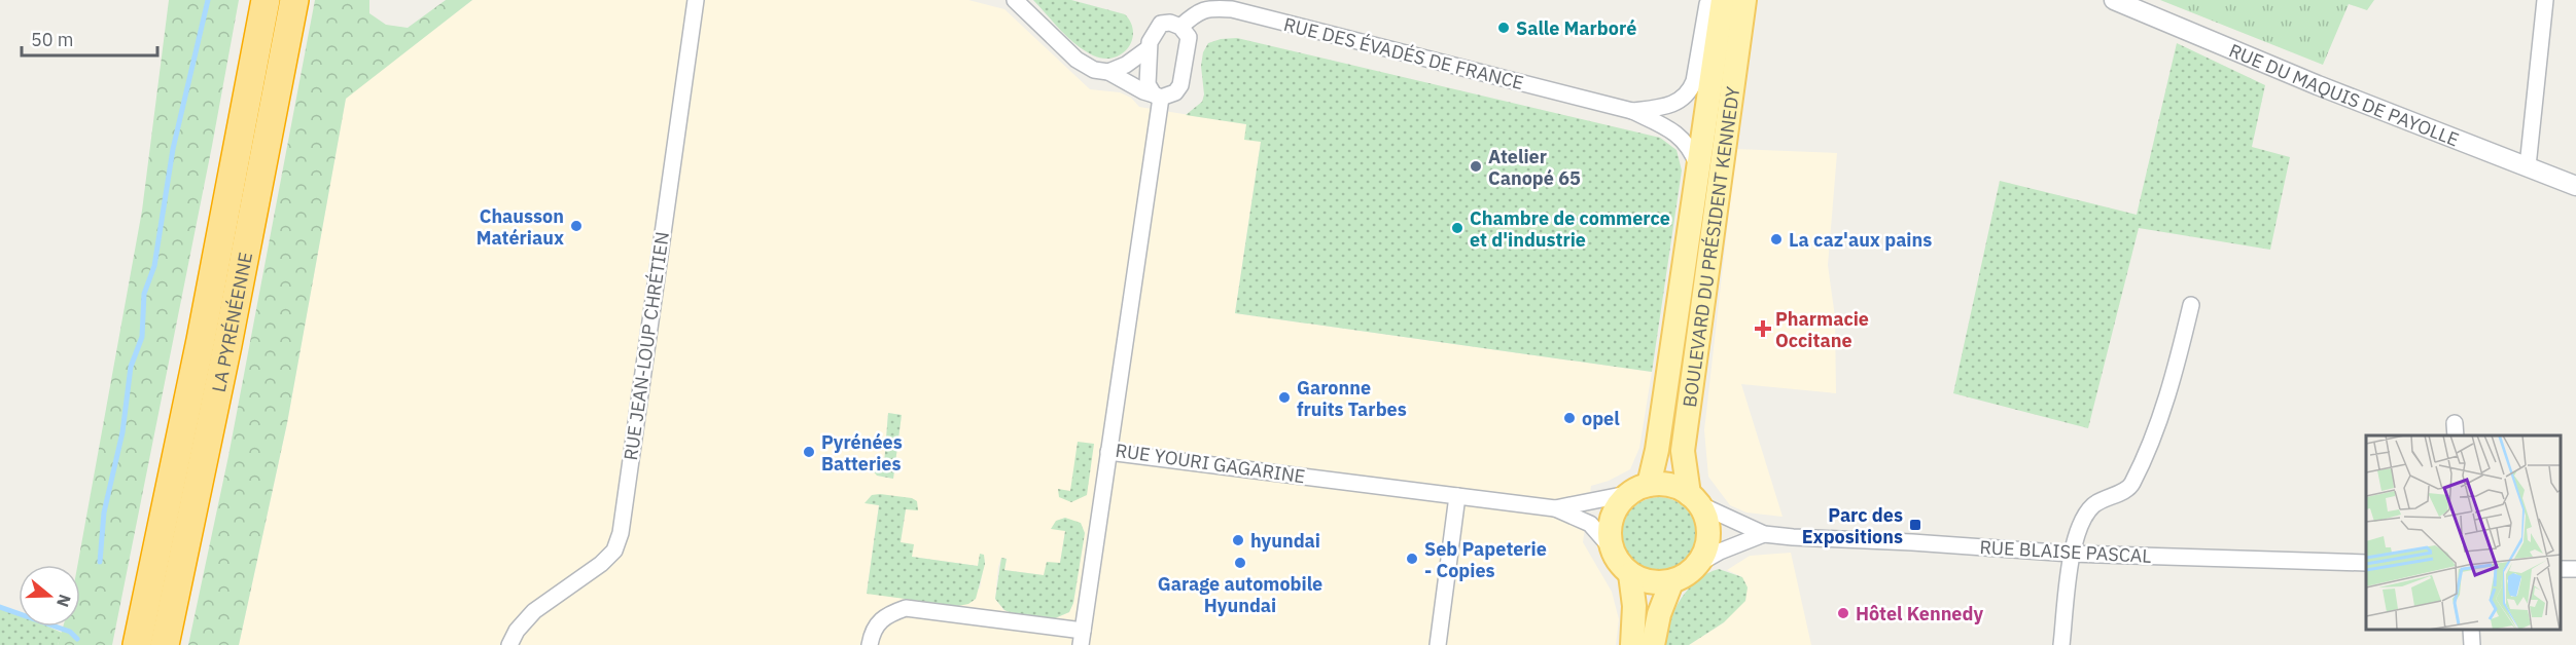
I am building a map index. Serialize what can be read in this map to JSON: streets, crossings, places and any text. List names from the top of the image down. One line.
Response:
{"streets":{"highway":["LA PYRÉNÉENNE"],"main road":["BOULEVARD DU PRÉSIDENT KENNEDY"],"street":["RUE DES ÉVADÉS DE FRANCE","RUE DU MAQUIS DE PAYOLLE","RUE JEAN-LOUP CHRÉTIEN","RUE YOURI GAGARINE","RUE BLAISE PASCAL"]},"crossings":[["RUE DES ÉVADÉS DE FRANCE","BOULEVARD DU PRÉSIDENT KENNEDY"],["BOULEVARD DU PRÉSIDENT KENNEDY","RUE YOURI GAGARINE"],["BOULEVARD DU PRÉSIDENT KENNEDY","RUE BLAISE PASCAL"],["RUE YOURI GAGARINE","RUE BLAISE PASCAL"]],"places":{"other":["Salle Marboré","Atelier Canopé 65","Chausson Matériaux","Chambre de commerce et d'industrie","La caz'aux pains","Garonne fruits Tarbes","opel","Pyrénées Batteries","hyundai","Seb Papeterie - Copies","Garage automobile Hyundai","Hôtel Kennedy"],"health":["Pharmacie Occitane"],"transit":["Parc des Expositions"]},"scale_bar":"50 m","north":"right"}
